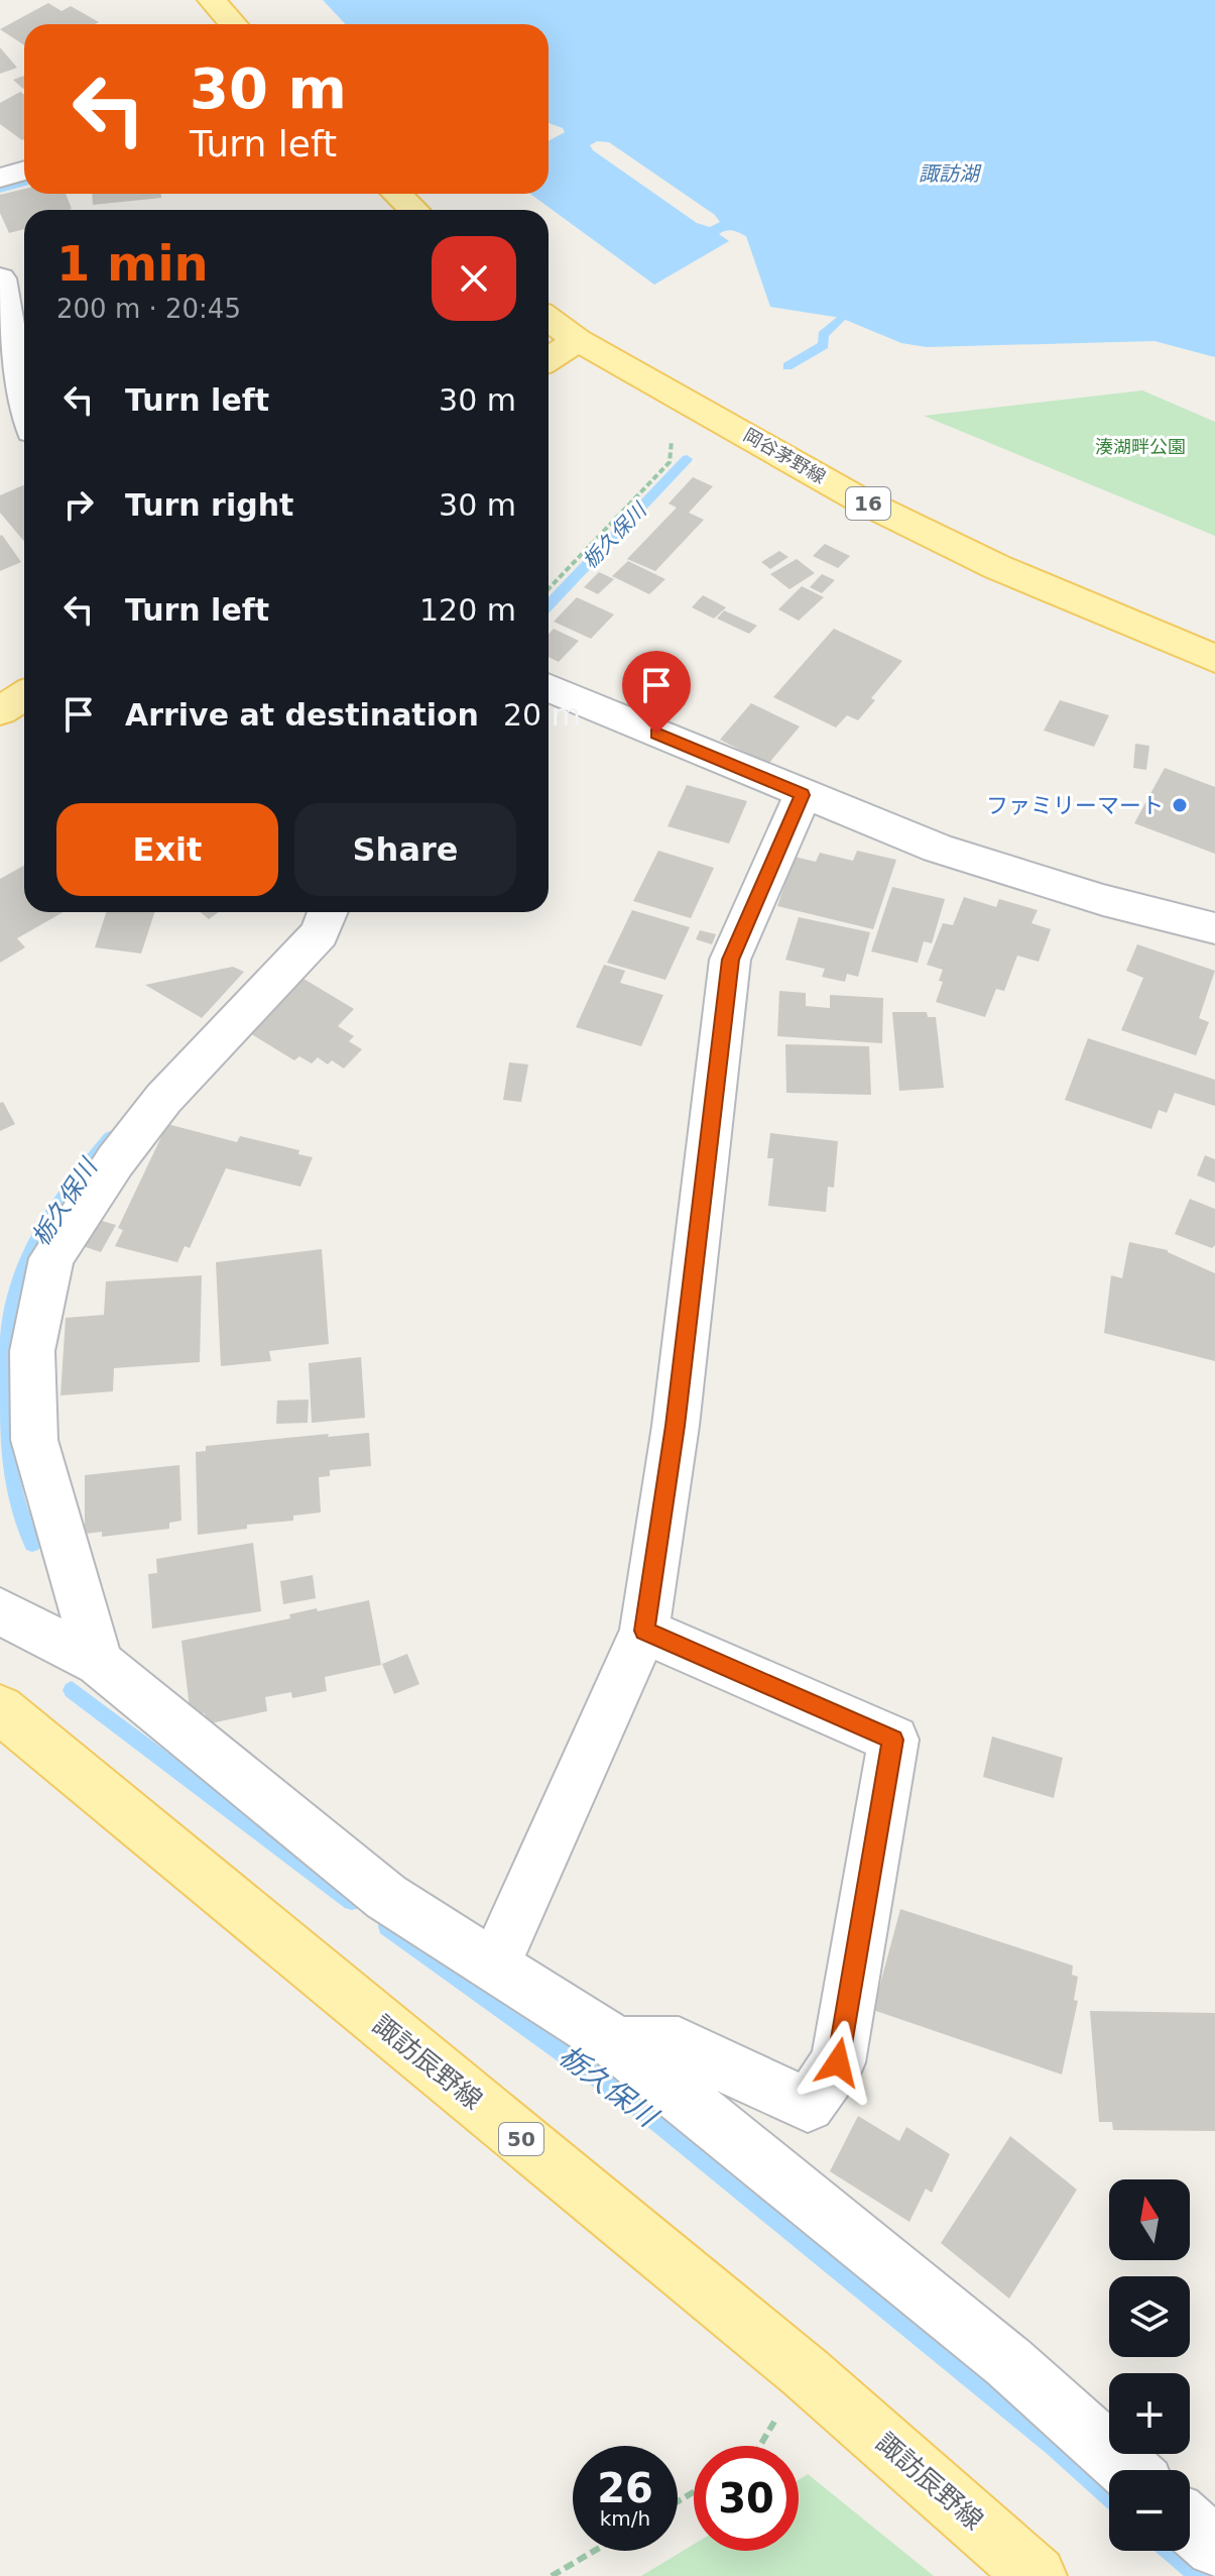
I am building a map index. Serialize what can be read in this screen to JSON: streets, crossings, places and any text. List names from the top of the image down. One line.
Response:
{"streets":{"main road":["岡谷茅野線","16","諏訪辰野線","50"]},"water":["諏訪湖","栃久保川"],"parks":["湊湖畔公園"],"places":["ファミリーマート"],"north":"top","page":{"turn":["30 m","Turn left"],"heading":["1 min","200 m · 20:45"],"list":[{"name":"Turn left","value":"30 m"},{"name":"Turn right","value":"30 m"},{"name":"Turn left","value":"120 m"},{"name":"Arrive at destination","value":"20 m"}],"buttons":["Exit","Share"],"map_buttons":["+","−"],"speed":"26 km/h","limit":"30"}}
